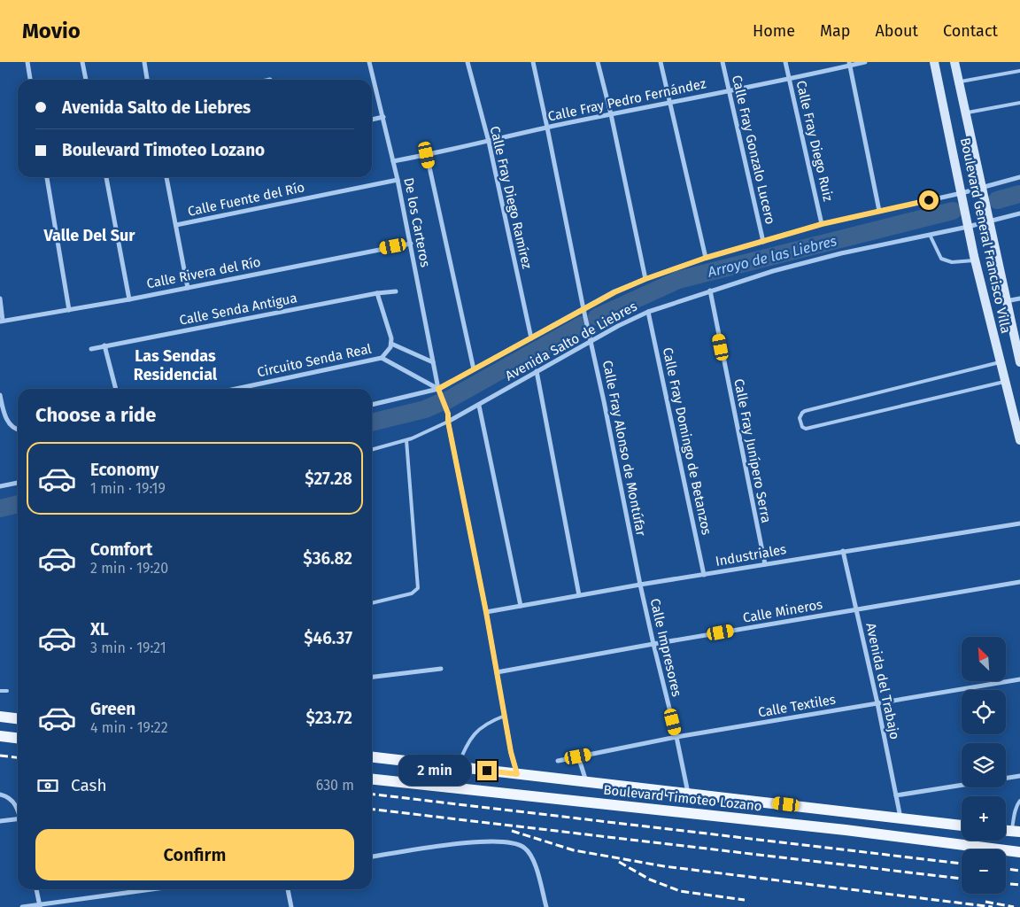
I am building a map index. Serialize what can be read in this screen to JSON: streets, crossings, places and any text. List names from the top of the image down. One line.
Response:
{"streets":{"main road":["Boulevard General Francisco Villa","Boulevard Timoteo Lozano"],"street":["Calle Fray Pedro Fernández","Calle Fray Diego Ruiz","Calle Fray Gonzalo Lucero","Calle Fray Diego Ramírez","Calle Fuente del Río","De los Carteros","Calle Rivera del Río","Calle Senda Antigua","Avenida Salto de Liebres","Circuito Senda Real","Calle Fray Domingo de Betanzos","Calle Fray Alonso de Montúfar","Calle Fray Junípero Serra","Industriales","Calle Mineros","Calle Impresores","Avenida del Trabajo","Calle Textiles"]},"crossings":[["Calle Fray Pedro Fernández","Calle Fray Diego Ruiz"],["Calle Fray Pedro Fernández","Calle Fray Gonzalo Lucero"],["Calle Fray Pedro Fernández","Calle Fray Diego Ramírez"],["Calle Fray Pedro Fernández","De los Carteros"],["Calle Fray Diego Ruiz","Avenida Salto de Liebres"],["Calle Fray Gonzalo Lucero","Avenida Salto de Liebres"],["Calle Fray Diego Ramírez","Avenida Salto de Liebres"],["Calle Fuente del Río","De los Carteros"],["De los Carteros","Calle Rivera del Río"],["De los Carteros","Avenida Salto de Liebres"],["De los Carteros","Circuito Senda Real"],["Boulevard General Francisco Villa","Avenida Salto de Liebres"],["Avenida Salto de Liebres","Circuito Senda Real"],["Avenida Salto de Liebres","Calle Fray Domingo de Betanzos"],["Avenida Salto de Liebres","Calle Fray Alonso de Montúfar"],["Avenida Salto de Liebres","Calle Fray Junípero Serra"],["Calle Fray Domingo de Betanzos","Industriales"],["Calle Fray Alonso de Montúfar","Industriales"],["Calle Fray Alonso de Montúfar","Calle Impresores"],["Calle Fray Junípero Serra","Industriales"],["Industriales","Calle Impresores"],["Industriales","Avenida del Trabajo"],["Calle Mineros","Calle Impresores"],["Calle Mineros","Avenida del Trabajo"],["Calle Impresores","Calle Textiles"],["Calle Impresores","Boulevard Timoteo Lozano"],["Avenida del Trabajo","Calle Textiles"],["Avenida del Trabajo","Boulevard Timoteo Lozano"]],"districts":["Valle Del Sur","Las Sendas Residencial"],"water":["Arroyo de las Liebres"],"north":"top left","page":{"header":"Movio","nav":["Home","Map","About","Contact"],"banner":["Avenida Salto de Liebres","Boulevard Timoteo Lozano"],"heading":"Choose a ride","list":[{"name":"Economy","note":"1 min · 19:19","value":"$27.28"},{"name":"Comfort","note":"2 min · 19:20","value":"$36.82"},{"name":"XL","note":"3 min · 19:21","value":"$46.37"},{"name":"Green","note":"4 min · 19:22","value":"$23.72"}],"map_buttons":["+","−"],"bubble":"2 min","pay":["Cash","630 m"],"buttons":"Confirm"}}
